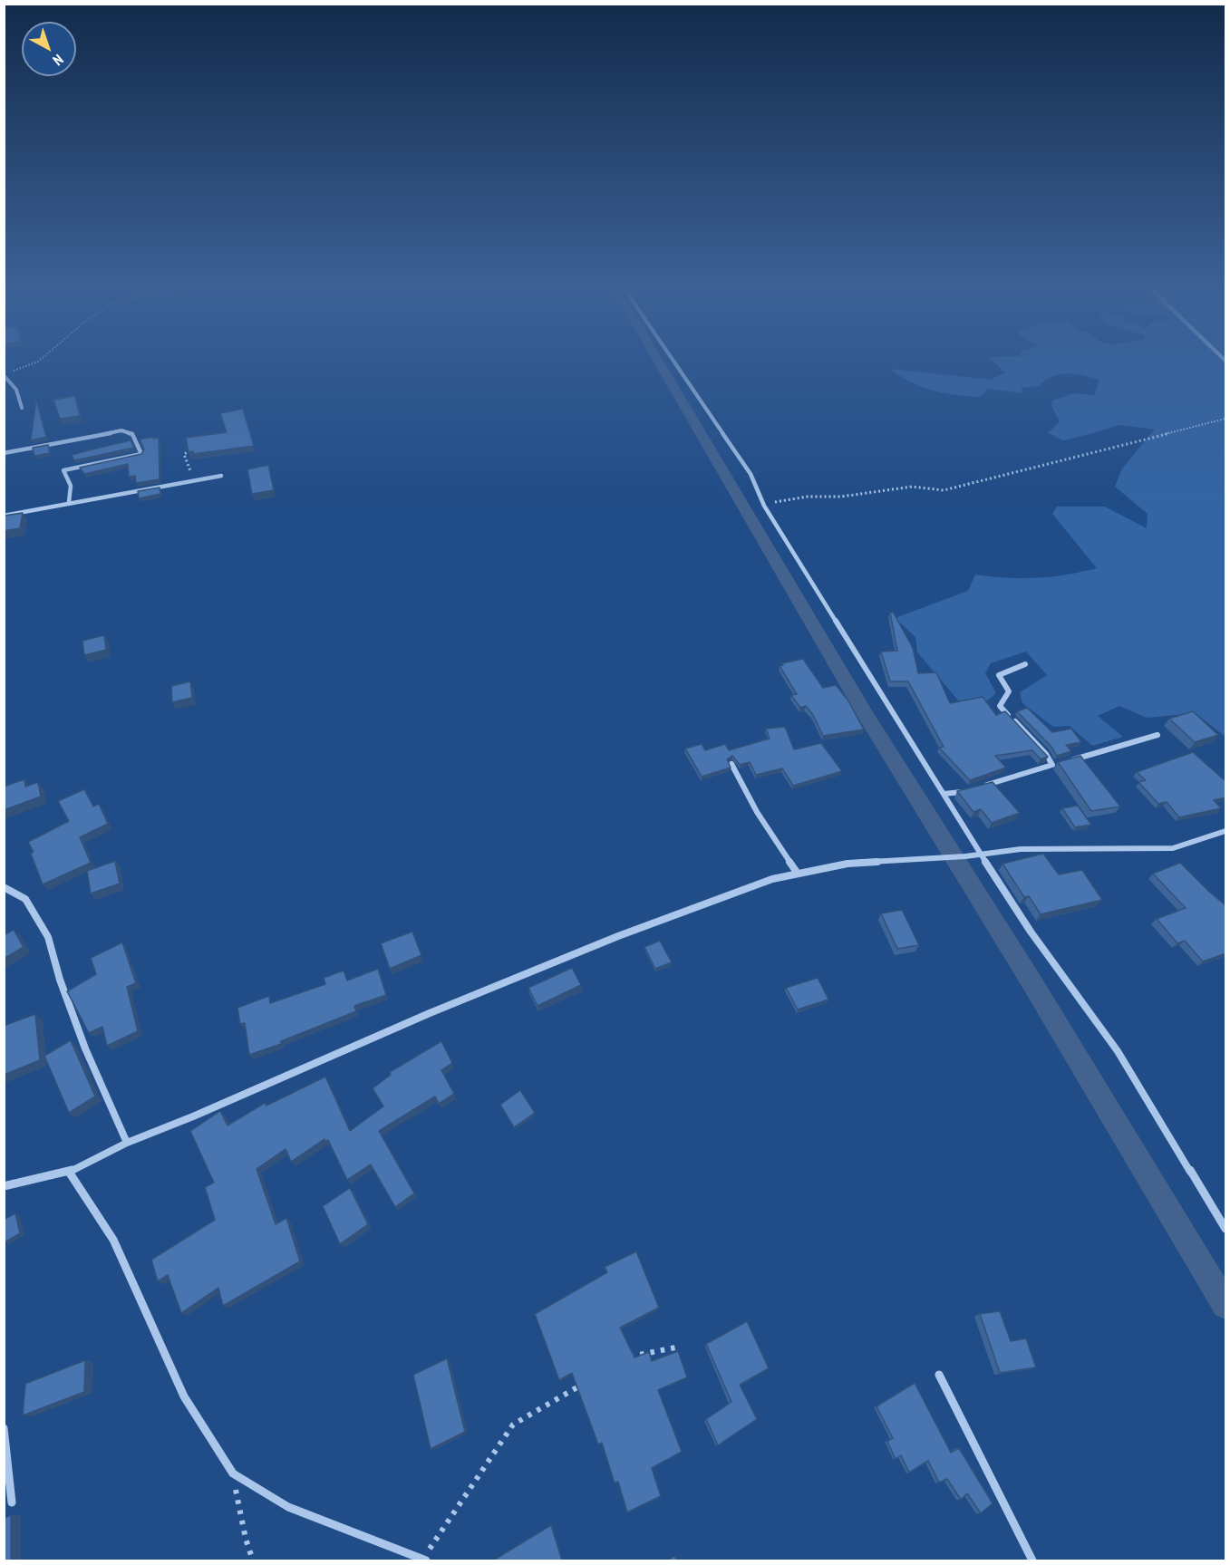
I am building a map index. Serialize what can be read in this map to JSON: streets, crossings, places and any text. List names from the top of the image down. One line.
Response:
{"north":"bottom right"}
